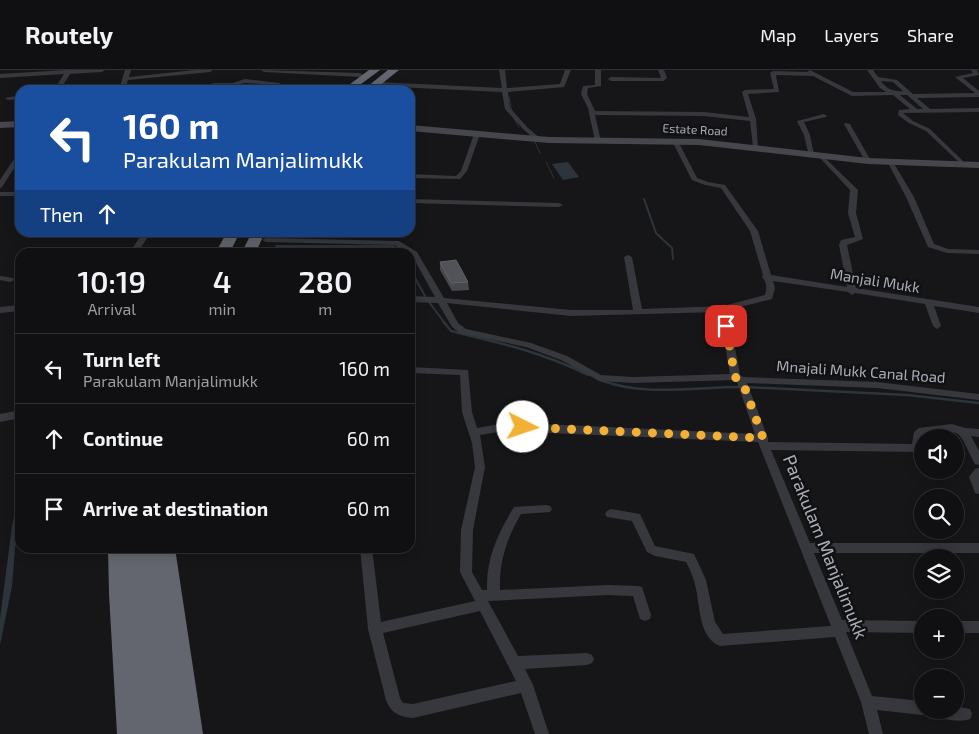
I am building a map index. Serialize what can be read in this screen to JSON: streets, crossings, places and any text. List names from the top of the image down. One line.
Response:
{"streets":{"street":["Estate Road","Manjali Mukk","Mnajali Mukk Canal Road","Parakulam Manjalimukk"]},"crossings":[["Mnajali Mukk Canal Road","Parakulam Manjalimukk"]],"page":{"header":"Routely","nav":["Map","Layers","Share"],"turn":["160 m","Parakulam Manjalimukk"],"then":"Then","eta":["10:19","Arrival","4","min","280","m"],"list":[{"name":"Turn left","note":"Parakulam Manjalimukk","value":"160 m"},{"name":"Continue","value":"60 m"},{"name":"Arrive at destination","value":"60 m"}],"map_buttons":["+","−"]}}
